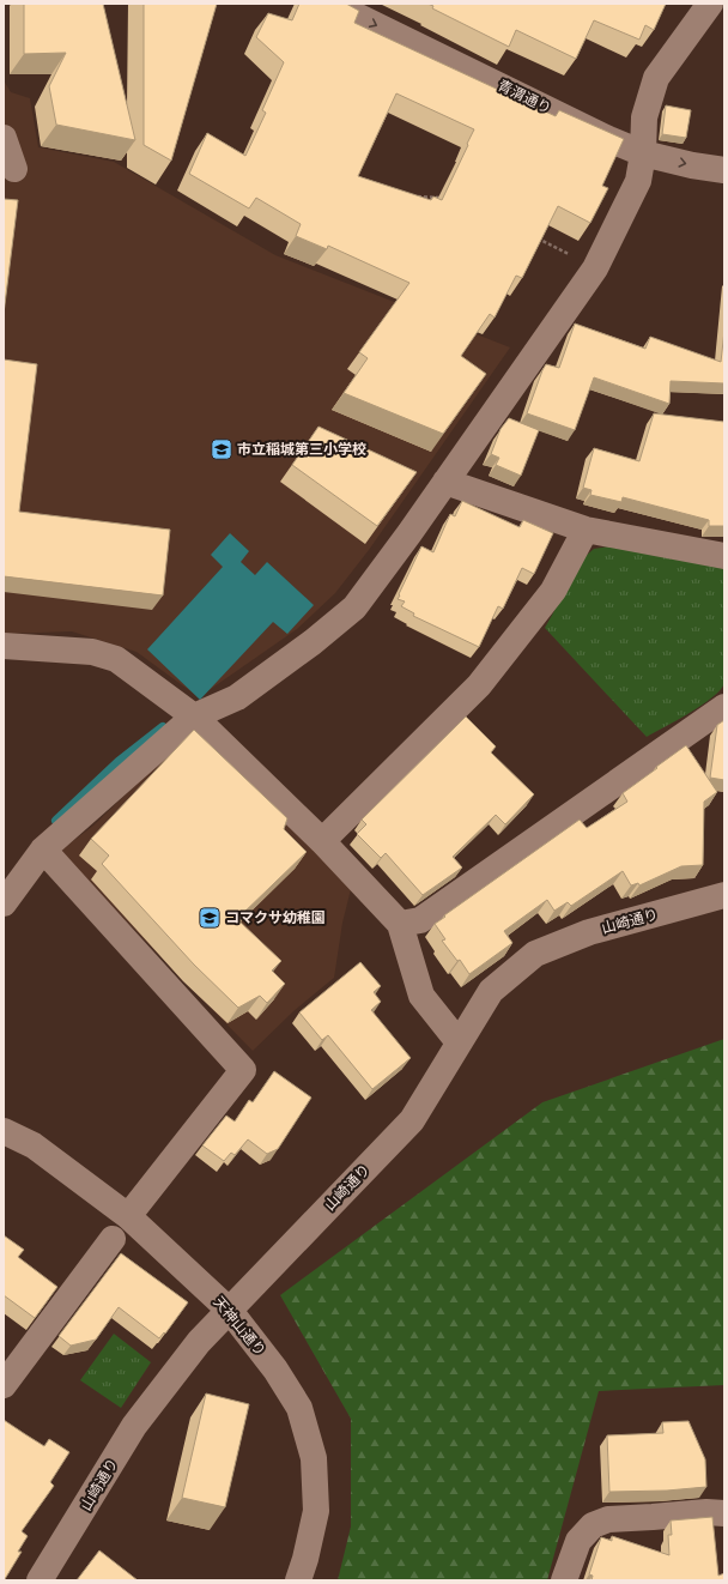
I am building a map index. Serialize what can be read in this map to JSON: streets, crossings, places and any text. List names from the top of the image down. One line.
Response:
{"streets":{"street":["青渭通り","山崎通り","天神山通り"]},"crossings":[["山崎通り","天神山通り"]],"one_way":["青渭通り"],"places":{"school or university":["市立稲城第三小学校","コマクサ幼稚園"]}}
